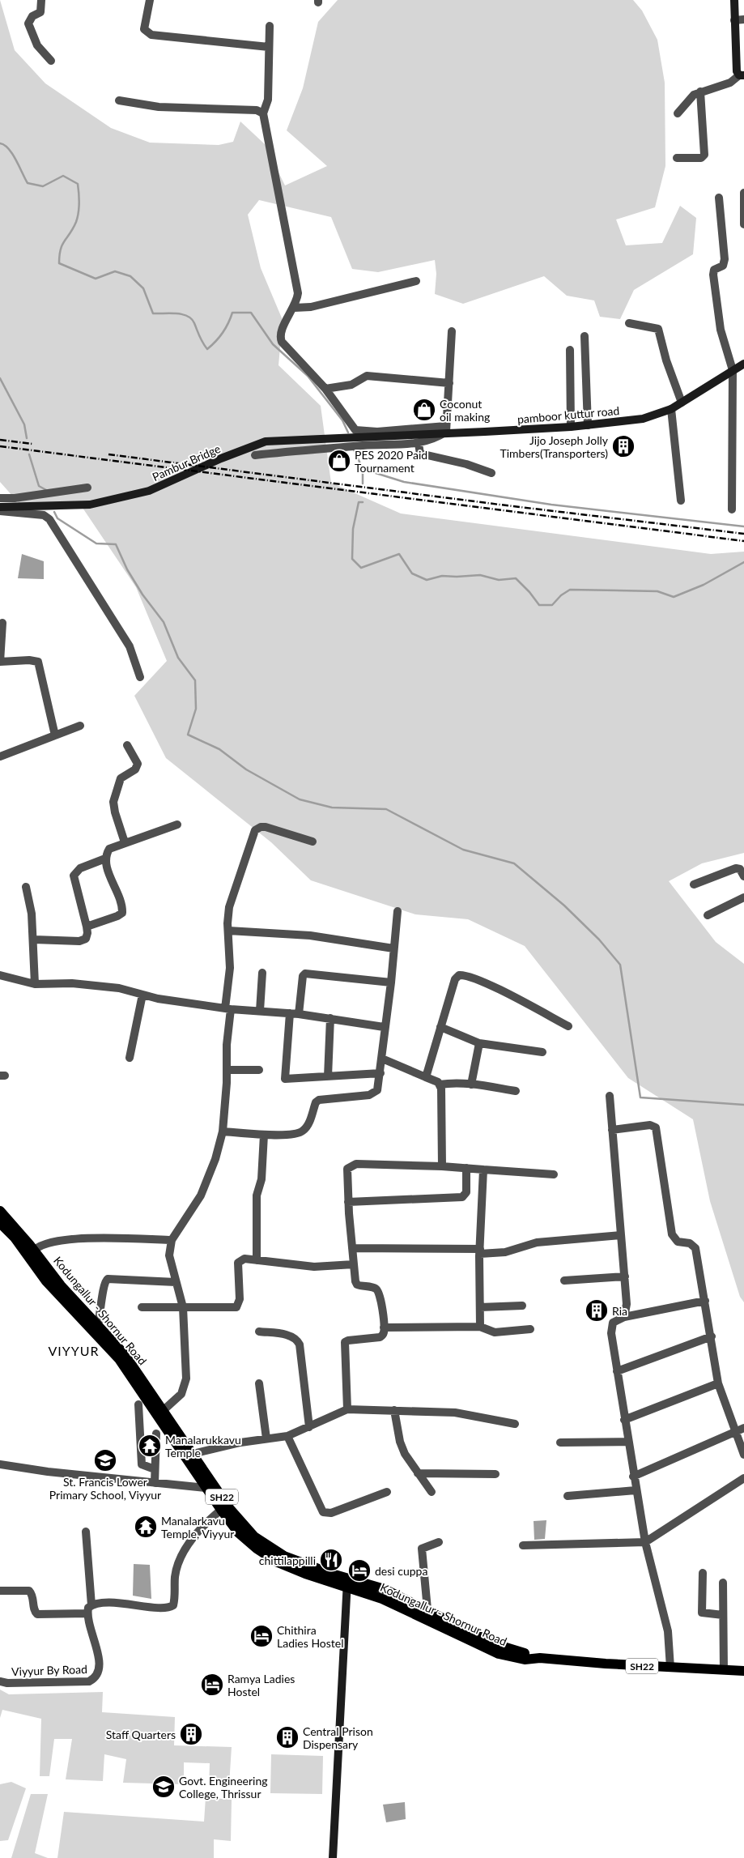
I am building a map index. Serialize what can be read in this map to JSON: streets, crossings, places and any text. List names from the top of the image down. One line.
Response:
{"streets":{"main road":["pamboor kuttur road","Pambur Bridge","Kodungallur - Shornur Road","SH22"],"street":["Viyyur By Road"]},"crossings":[["pamboor kuttur road","Pambur Bridge"],["Kodungallur - Shornur Road","SH22"]],"districts":["VIYYUR"],"places":{"shop":["Coconut oil making","PES 2020 Paid Tournament"],"building":["Jijo Joseph Jolly Timbers(Transporters)","Ria","Staff Quarters","Central Prison Dispensary"],"temple":["Manalarukkavu Temple","Manalarkavu Temple, Viyyur"],"school or university":["St. Francis Lower Primary School, Viyyur","Govt. Engineering College, Thrissur"],"restaurant":["chittilappilli"],"hotel":["desi cuppa","Chithira Ladies Hostel","Ramya Ladies Hostel"]}}
